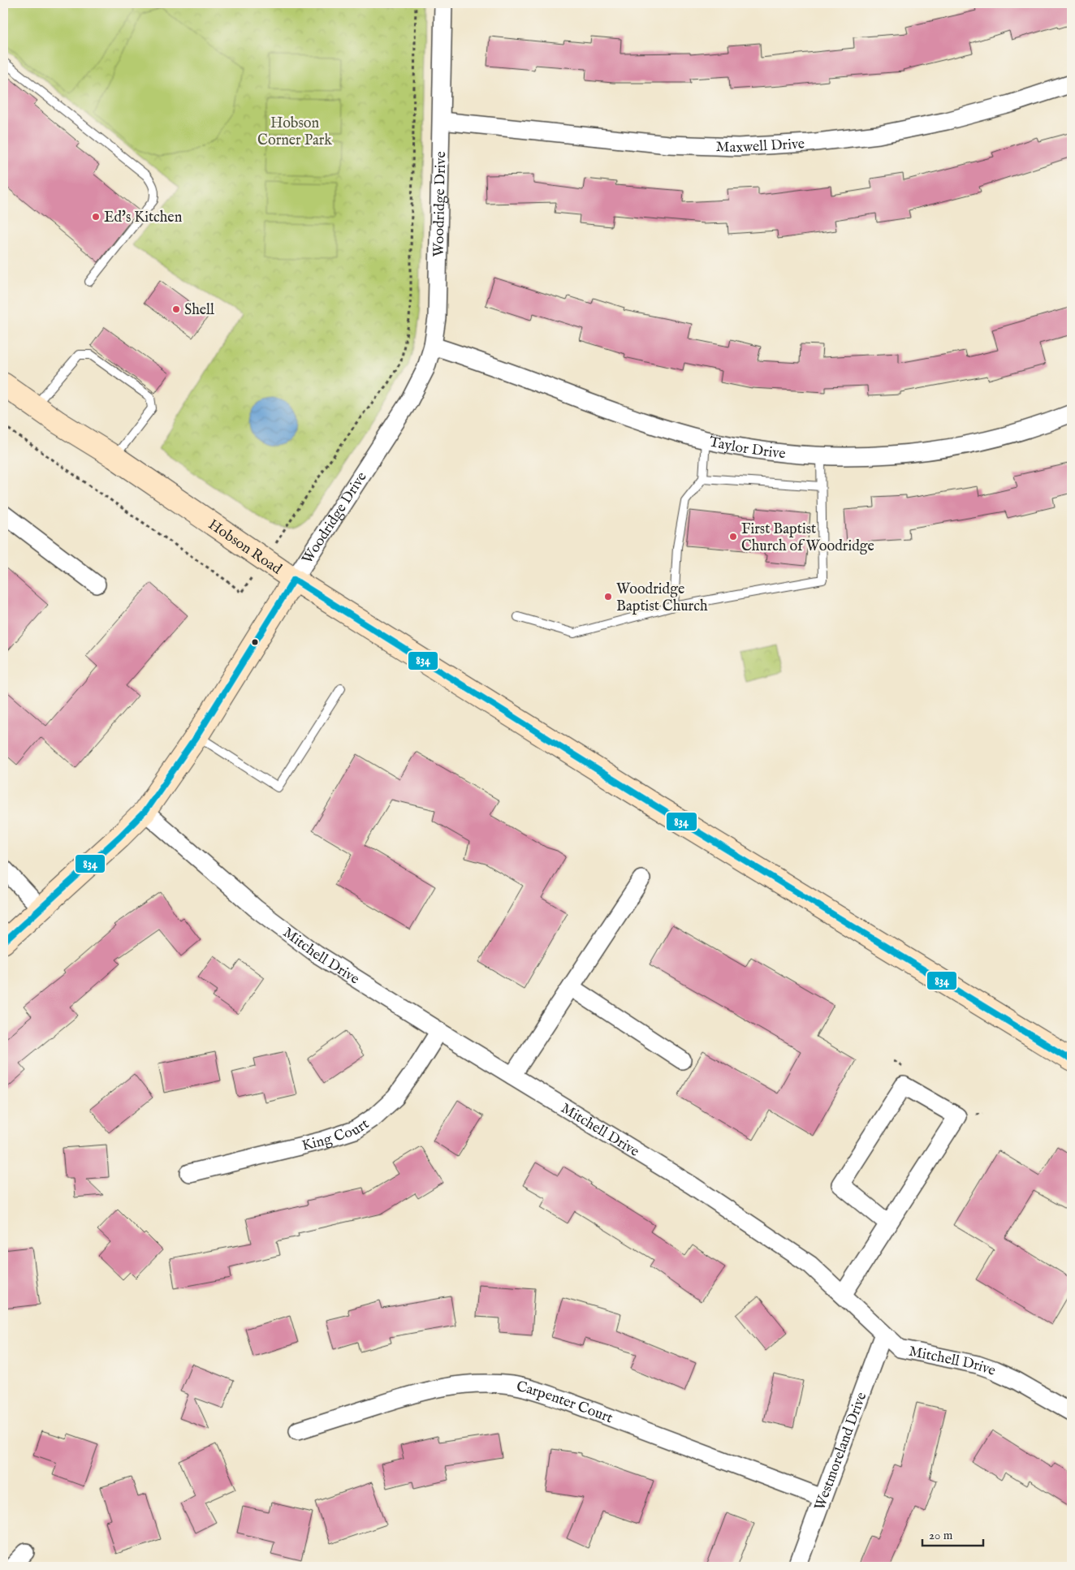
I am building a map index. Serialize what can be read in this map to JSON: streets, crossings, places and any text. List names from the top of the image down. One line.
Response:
{"streets":{"main road":["Woodridge Drive","Hobson Road"],"street":["Maxwell Drive","Taylor Drive","Mitchell Drive","King Court","Carpenter Court","Westmoreland Drive"]},"crossings":[["Maxwell Drive","Woodridge Drive"],["Woodridge Drive","Taylor Drive"],["Woodridge Drive","Hobson Road"],["Woodridge Drive","Mitchell Drive"],["Mitchell Drive","King Court"],["Mitchell Drive","Westmoreland Drive"],["Carpenter Court","Westmoreland Drive"]],"parks":["Hobson Corner Park"],"places":["Ed's Kitchen","Shell","First Baptist Church of Woodridge","Woodridge Baptist Church"],"lines":["transit line 834"],"scale_bar":"20 m"}
